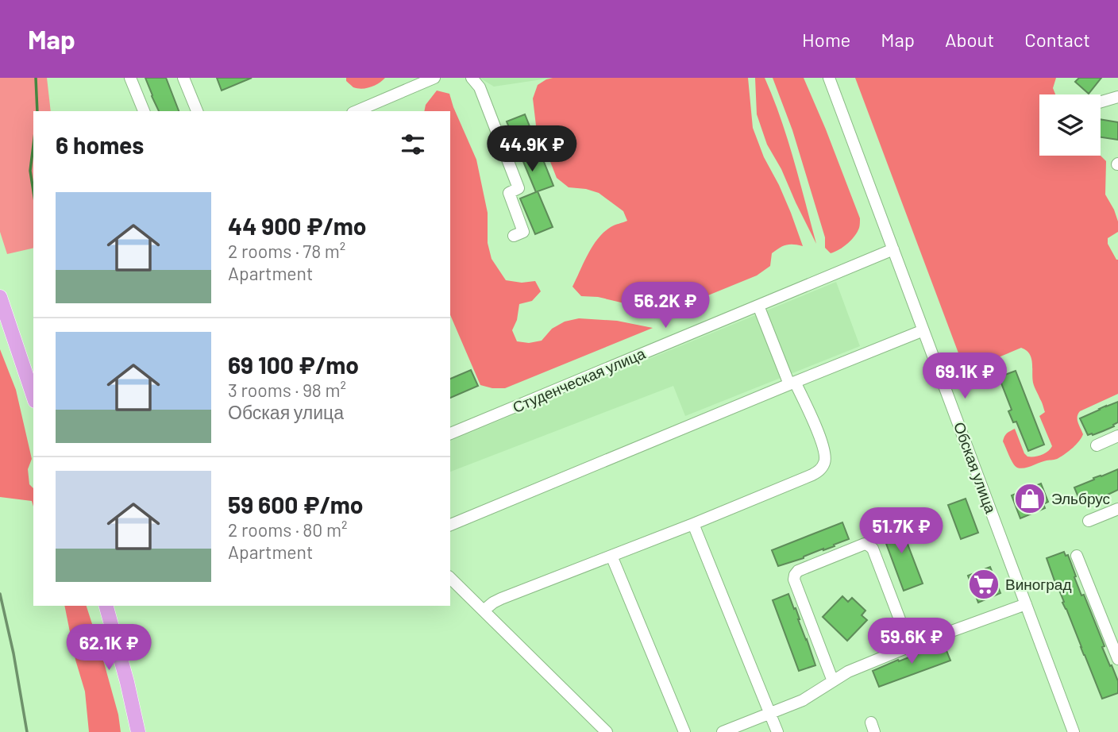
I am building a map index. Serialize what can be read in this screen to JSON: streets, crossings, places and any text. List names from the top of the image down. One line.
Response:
{"streets":{"street":["Студенческая улица","Обская улица"]},"crossings":[["Студенческая улица","Обская улица"]],"places":{"shop":["Эльбрус"],"supermarket":["Виноград"]},"page":{"header":"Map","nav":["Home","Map","About","Contact"],"heading":"6 homes","price":["44.9K ₽","56.2K ₽","69.1K ₽","51.7K ₽","59.6K ₽","62.1K ₽"],"list":[{"name":"44 900 ₽/mo","note":"2 rooms · 78 m² · Apartment"},{"name":"69 100 ₽/mo","note":"3 rooms · 98 m² · Обская улица"},{"name":"59 600 ₽/mo","note":"2 rooms · 80 m² · Apartment"}]}}
